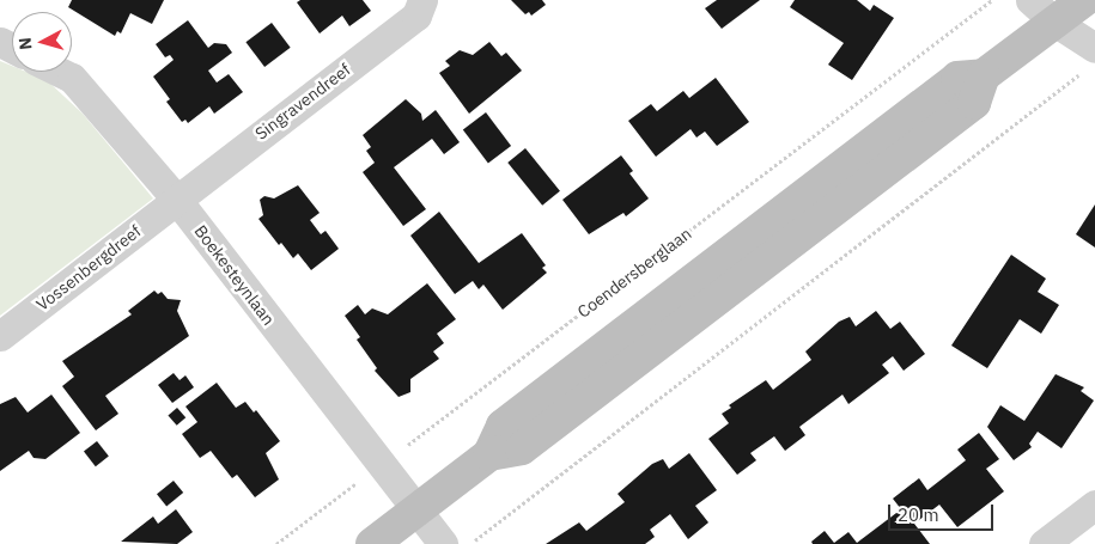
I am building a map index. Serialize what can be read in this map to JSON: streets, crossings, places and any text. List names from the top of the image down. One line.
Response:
{"streets":{"street":["Singravendreef","Vossenbergdreef","Boekesteynlaan"],"path":["Coendersberglaan"]},"crossings":[["Singravendreef","Vossenbergdreef"],["Singravendreef","Boekesteynlaan"],["Vossenbergdreef","Boekesteynlaan"],["Coendersberglaan","Boekesteynlaan"]],"scale_bar":"20 m","north":"left"}
